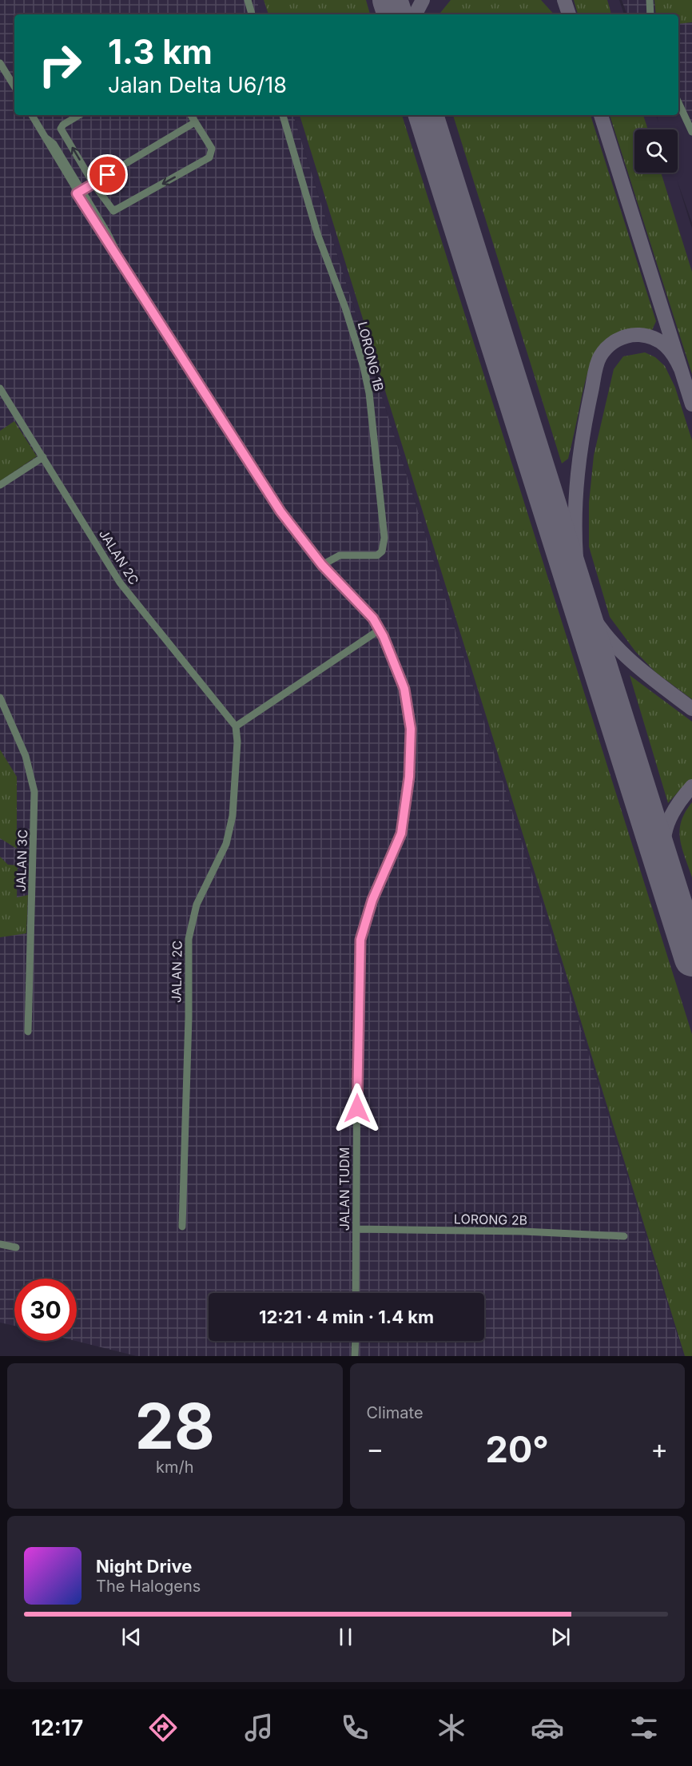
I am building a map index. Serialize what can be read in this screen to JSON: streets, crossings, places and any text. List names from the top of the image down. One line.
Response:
{"streets":{"street":["LORONG 1B","JALAN 2C","JALAN 3C","JALAN TUDM","LORONG 2B"]},"crossings":[["LORONG 1B","JALAN TUDM"],["JALAN TUDM","LORONG 2B"]],"page":{"turn":["1.3 km","Jalan Delta U6/18"],"limit":"30","trip":"12:21 · 4 min · 1.4 km","tile":[["28","km/h"],"Climate"],"heat":["−","20°","+"],"song":["Night Drive","The Halogens"],"tabs":"12:17"}}
